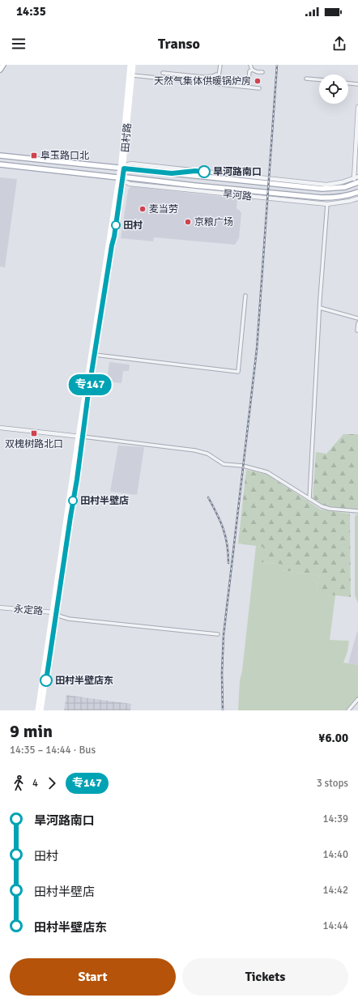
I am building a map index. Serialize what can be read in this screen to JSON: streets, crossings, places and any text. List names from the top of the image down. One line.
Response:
{"streets":{"main road":["田村路","旱河路"],"street":["永定路"]},"crossings":[["田村路","旱河路"],["田村路","永定路"]],"places":{"other":["天然气集体供暖锅炉房","旱河路南口","麦当劳","京粮广场","田村","田村半壁店","田村半壁店东"],"transit":["阜玉路口北","双槐树路北口"]},"lines":["bus line 专147"],"page":{"status":"14:35","header":"Transo","on_map":"专147","heading":["9 min","14:35 – 14:44 · Bus","¥6.00"],"legs":["4","专147","3 stops"],"list":[{"name":"旱河路南口","value":"14:39"},{"name":"田村","value":"14:40"},{"name":"田村半壁店","value":"14:42"},{"name":"田村半壁店东","value":"14:44"}],"buttons":["Start","Tickets"]}}
